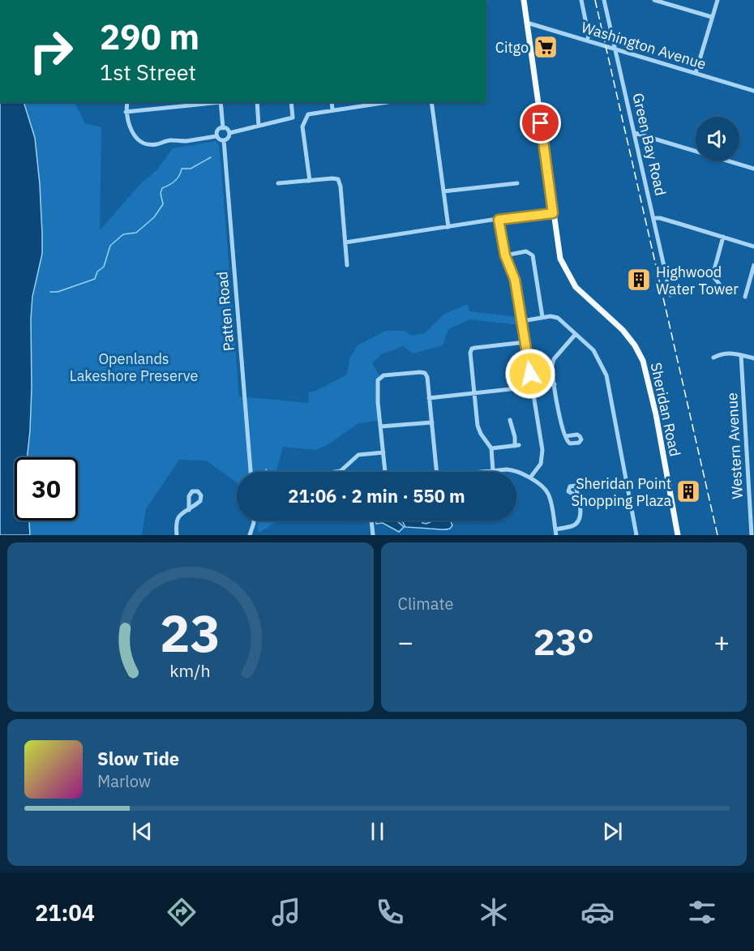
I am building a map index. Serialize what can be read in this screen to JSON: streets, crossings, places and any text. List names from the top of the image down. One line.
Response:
{"streets":{"main road":["Sheridan Road"],"street":["Washington Avenue","Green Bay Road","Patten Road","Western Avenue"]},"crossings":[["Washington Avenue","Green Bay Road"],["Washington Avenue","Sheridan Road"]],"parks":["Openlands Lakeshore Preserve"],"places":{"supermarket":["Citgo"],"building":["Highwood Water Tower","Sheridan Point Shopping Plaza"]},"page":{"turn":["290 m","1st Street"],"limit":"30","trip":"21:06 · 2 min · 550 m","tile":"Climate","heat":["−","23°","+"],"song":["Slow Tide","Marlow"],"tabs":"21:04","gauge":["23","km/h"]}}
